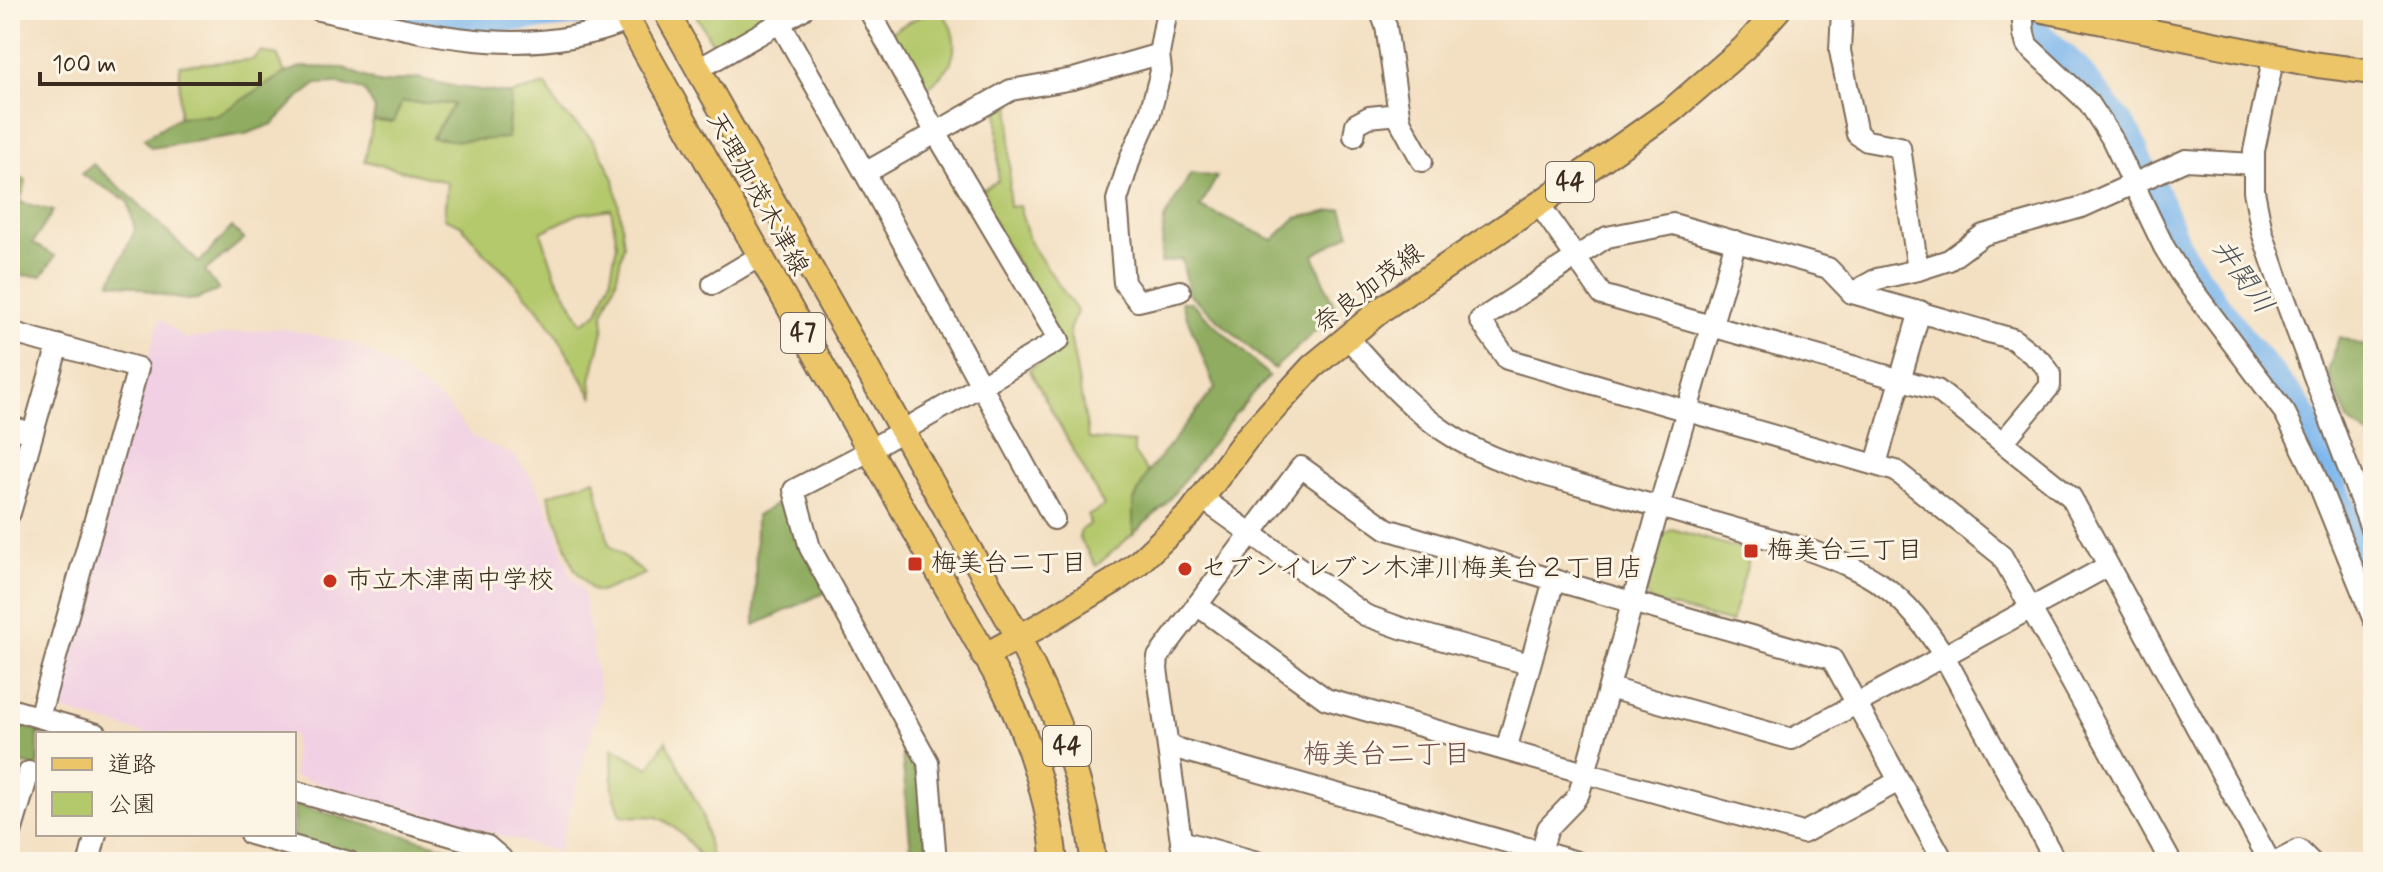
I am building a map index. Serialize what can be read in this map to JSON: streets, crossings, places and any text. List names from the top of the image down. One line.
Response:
{"streets":{"main road":["44","天理加茂木津線","奈良加茂線","47"]},"crossings":[["44","天理加茂木津線"],["44","奈良加茂線"],["天理加茂木津線","奈良加茂線"]],"districts":["梅美台二丁目"],"water":["井関川"],"places":{"transit":["梅美台三丁目","梅美台二丁目"],"other":["セブンイレブン木津川梅美台２丁目店","市立木津南中学校"]},"legend":["道路","公園"],"scale_bar":"100 m"}
